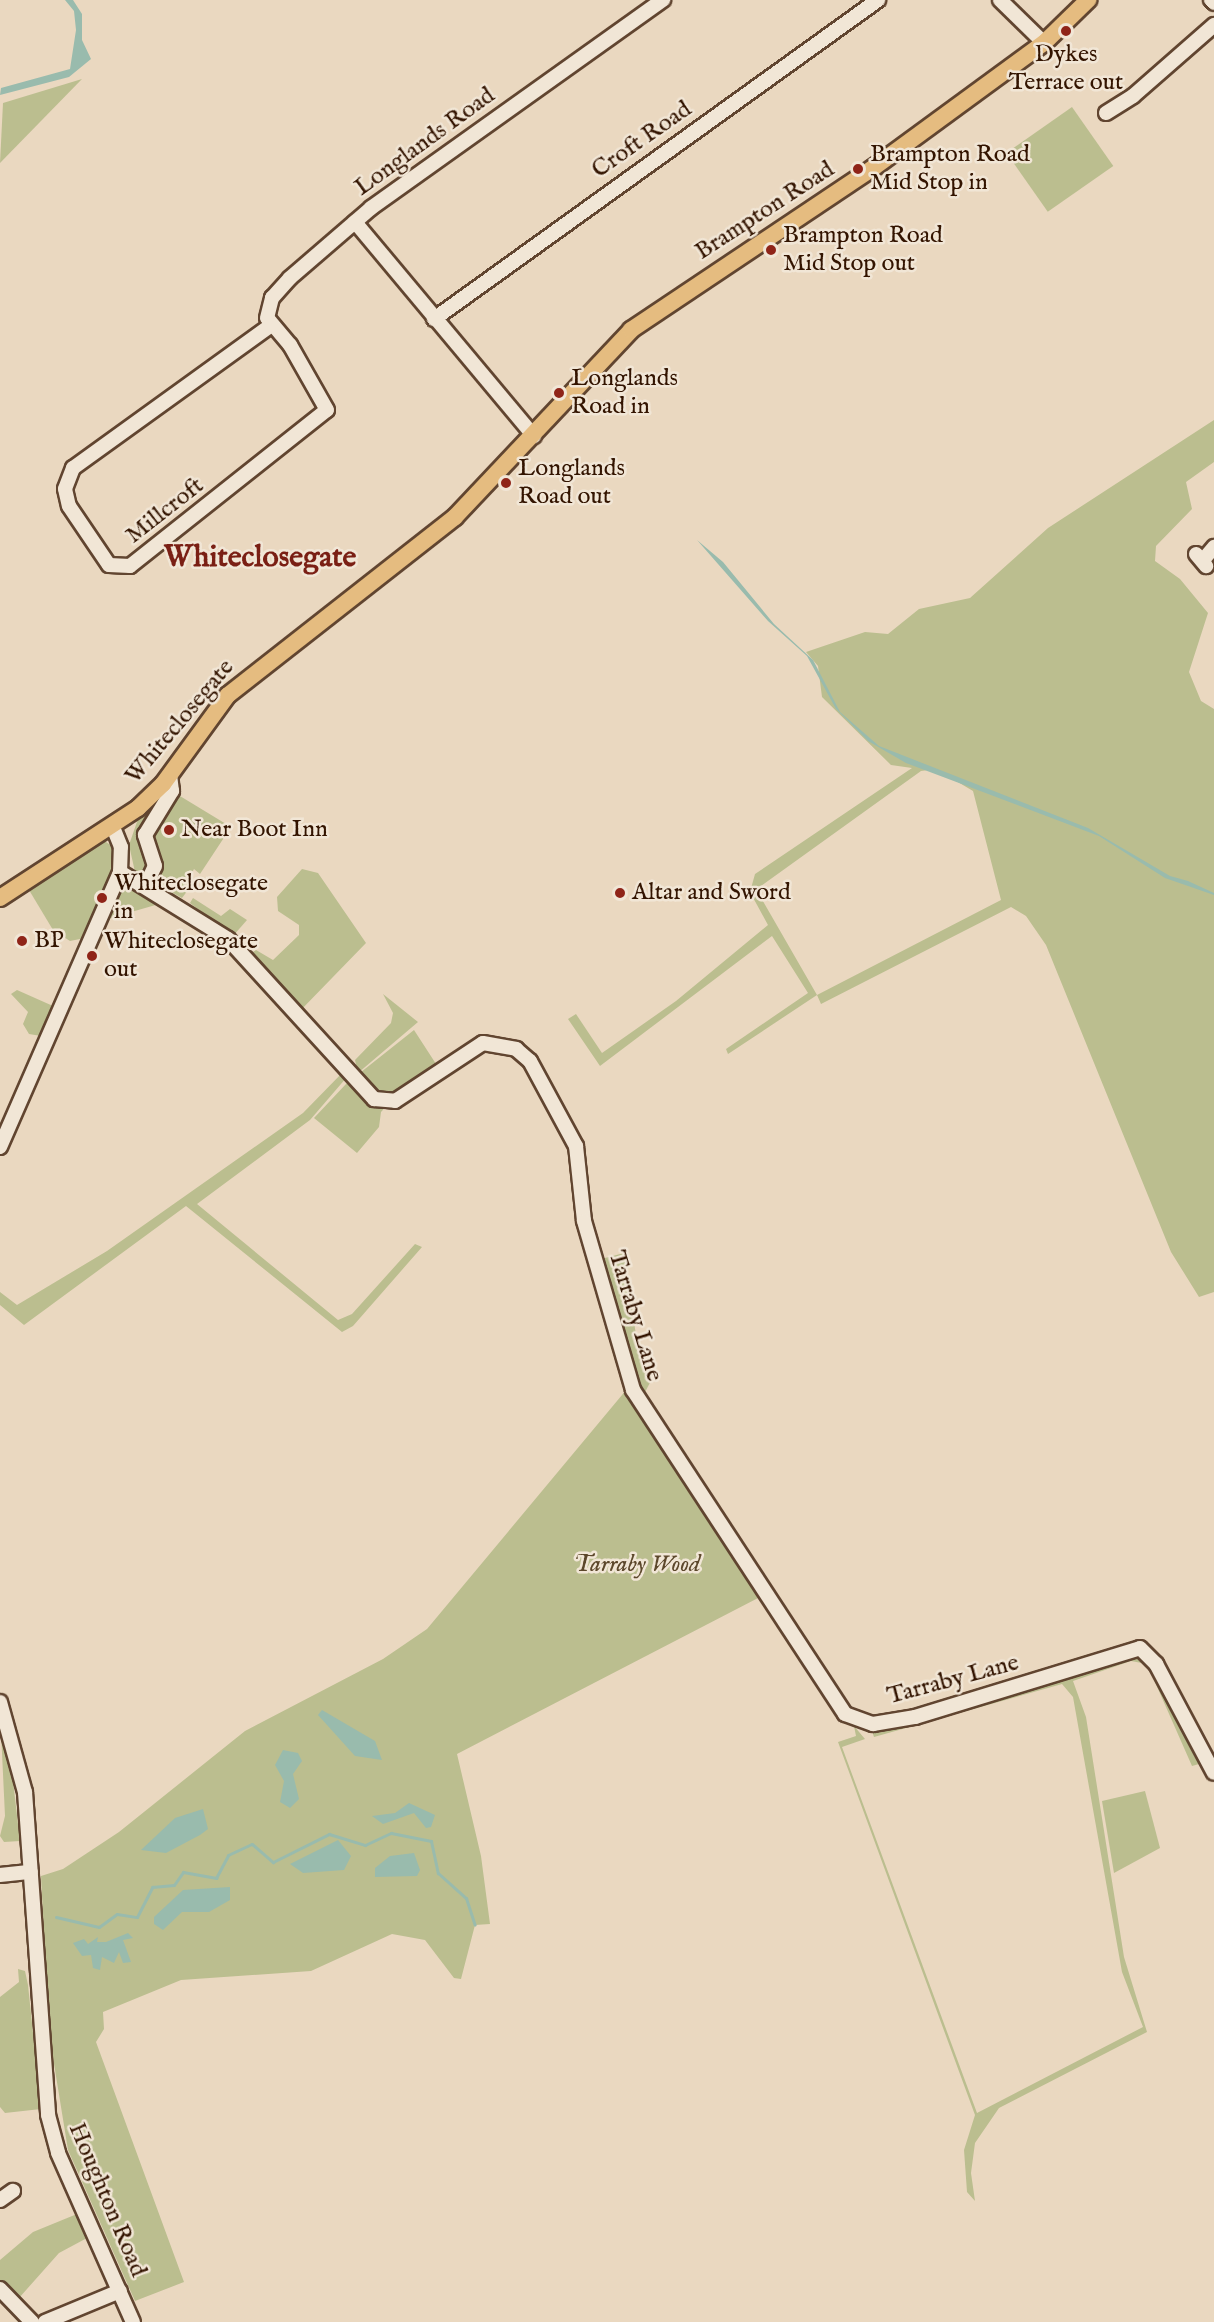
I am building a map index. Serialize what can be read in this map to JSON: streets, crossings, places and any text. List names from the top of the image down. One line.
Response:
{"streets":{"main road":["Brampton Road","Whiteclosegate"],"street":["Croft Road","Longlands Road","Millcroft","Tarraby Lane","Houghton Road"]},"crossings":[["Croft Road","Longlands Road"],["Longlands Road","Brampton Road"],["Brampton Road","Whiteclosegate"]],"districts":["Whiteclosegate"],"parks":["Tarraby Wood"],"places":["Dykes Terrace out","Brampton Road Mid Stop in","Brampton Road Mid Stop out","Longlands Road in","Longlands Road out","Near Boot Inn","Altar and Sword","Whiteclosegate in","BP","Whiteclosegate out"]}
